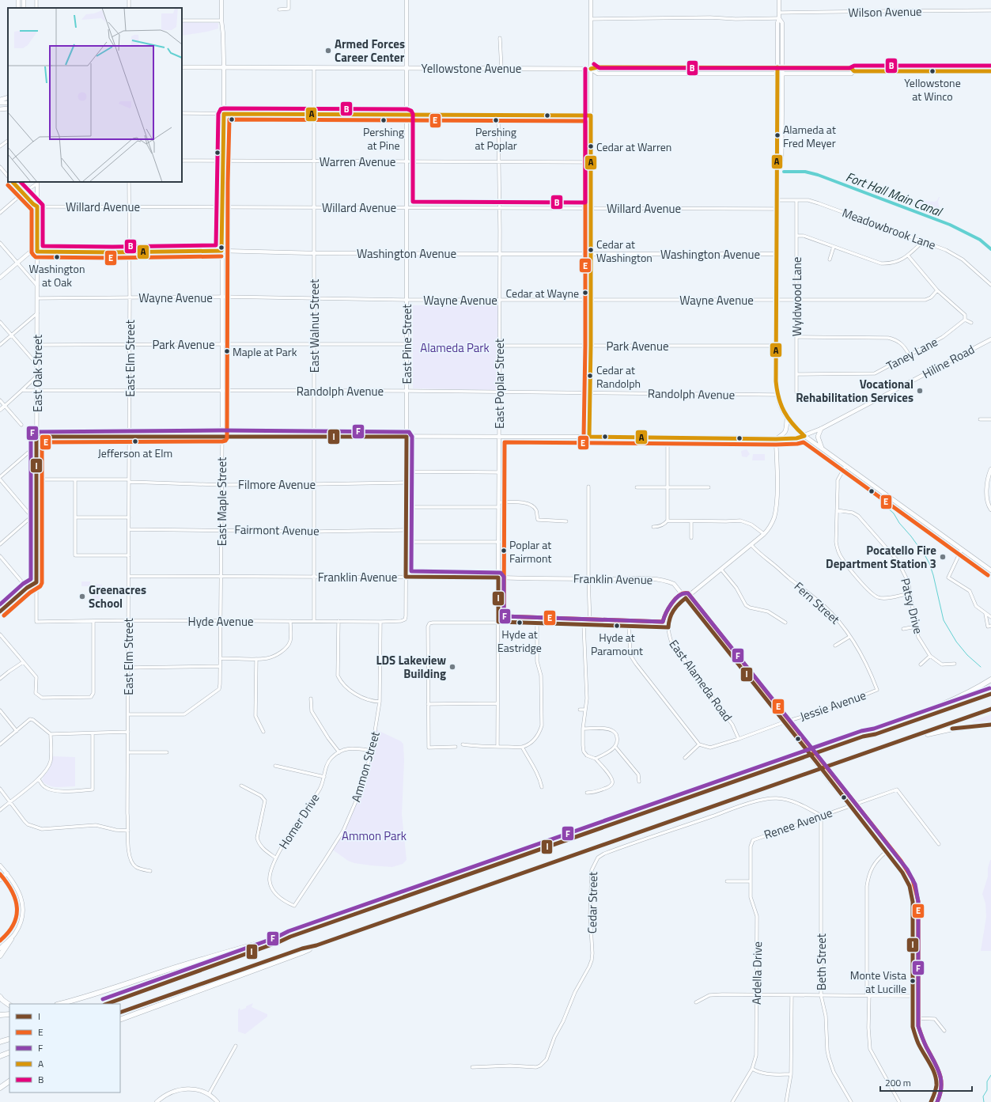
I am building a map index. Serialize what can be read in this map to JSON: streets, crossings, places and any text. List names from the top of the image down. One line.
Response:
{"streets":{"main road":["Yellowstone Avenue"],"street":["Wilson Avenue","Warren Avenue","Willard Avenue","Meadowbrook Lane","Washington Avenue","Wyldwood Lane","Wayne Avenue","East Walnut Street","Park Avenue","East Pine Street","Taney Lane","East Elm Street","Hiline Road","East Oak Street","East Poplar Street","Randolph Avenue","Filmore Avenue","East Maple Street","Fairmont Avenue","Franklin Avenue","Fern Street","Patsy Drive","Hyde Avenue","East Alameda Road","Jessie Avenue","Ammon Street","Homer Drive","Renee Avenue","Cedar Street","Beth Street","Ardella Drive"]},"crossings":[["Yellowstone Avenue","East Walnut Street"],["Yellowstone Avenue","East Pine Street"],["Yellowstone Avenue","East Maple Street"],["Warren Avenue","East Walnut Street"],["Warren Avenue","East Pine Street"],["Warren Avenue","East Poplar Street"],["Warren Avenue","East Maple Street"],["Willard Avenue","East Walnut Street"],["Willard Avenue","East Pine Street"],["Willard Avenue","East Elm Street"],["Willard Avenue","East Oak Street"],["Willard Avenue","East Poplar Street"],["Willard Avenue","East Maple Street"],["Meadowbrook Lane","Wyldwood Lane"],["Washington Avenue","East Walnut Street"],["Washington Avenue","East Pine Street"],["Washington Avenue","East Elm Street"],["Washington Avenue","East Oak Street"],["Washington Avenue","East Poplar Street"],["Washington Avenue","East Maple Street"],["Wyldwood Lane","Wayne Avenue"],["Wyldwood Lane","Taney Lane"],["Wayne Avenue","East Walnut Street"],["Wayne Avenue","East Pine Street"],["Wayne Avenue","East Elm Street"],["Wayne Avenue","East Oak Street"],["Wayne Avenue","East Poplar Street"],["Wayne Avenue","East Maple Street"],["East Walnut Street","Park Avenue"],["East Walnut Street","Hiline Road"],["East Walnut Street","Randolph Avenue"],["East Walnut Street","Filmore Avenue"],["East Walnut Street","Fairmont Avenue"],["East Walnut Street","Franklin Avenue"],["East Walnut Street","Hyde Avenue"],["Park Avenue","East Pine Street"],["Park Avenue","East Elm Street"],["Park Avenue","East Oak Street"],["Park Avenue","East Poplar Street"],["Park Avenue","East Maple Street"],["East Pine Street","Hiline Road"],["East Pine Street","Randolph Avenue"],["East Pine Street","Filmore Avenue"],["East Pine Street","Fairmont Avenue"],["East Pine Street","Franklin Avenue"],["East Pine Street","Hyde Avenue"],["East Elm Street","Hiline Road"],["East Elm Street","Randolph Avenue"],["East Elm Street","Filmore Avenue"],["East Elm Street","East Maple Street"],["East Elm Street","Fairmont Avenue"],["East Elm Street","Franklin Avenue"],["East Elm Street","Hyde Avenue"],["Hiline Road","East Oak Street"],["Hiline Road","East Poplar Street"],["Hiline Road","East Maple Street"],["Hiline Road","East Alameda Road"],["East Oak Street","Randolph Avenue"],["East Oak Street","Filmore Avenue"],["East Oak Street","Hyde Avenue"],["East Poplar Street","Randolph Avenue"],["East Poplar Street","Franklin Avenue"],["Randolph Avenue","East Maple Street"],["Filmore Avenue","East Maple Street"],["East Maple Street","Fairmont Avenue"],["East Maple Street","Franklin Avenue"],["East Maple Street","Hyde Avenue"],["Franklin Avenue","East Alameda Road"],["Fern Street","East Alameda Road"],["Fern Street","Jessie Avenue"],["Hyde Avenue","Ammon Street"],["East Alameda Road","Jessie Avenue"],["Ammon Street","Homer Drive"],["Renee Avenue","Cedar Street"],["Renee Avenue","Beth Street"],["Renee Avenue","Ardella Drive"],["Cedar Street","Beth Street"]],"water":["Fort Hall Main Canal"],"parks":["Alameda Park","Ammon Park"],"places":["Armed Forces Career Center","Yellowstone at Winco","Pershing at Pine","Pershing at Poplar","Alameda at Fred Meyer","Cedar at Warren","Cedar at Washington","Washington at Oak","Cedar at Wayne","Maple at Park","Cedar at Randolph","Vocational Rehabilitation Services","Jefferson at Elm","Poplar at Fairmont","Pocatello Fire Department Station 3","Greenacres School","Hyde at Eastridge","Hyde at Paramount","LDS Lakeview Building","Monte Vista at Lucille"],"lines":["transit line B","transit line A","transit line E","transit line F","transit line I"],"legend":["I","E","F","A","B"],"scale_bar":"200 m"}
